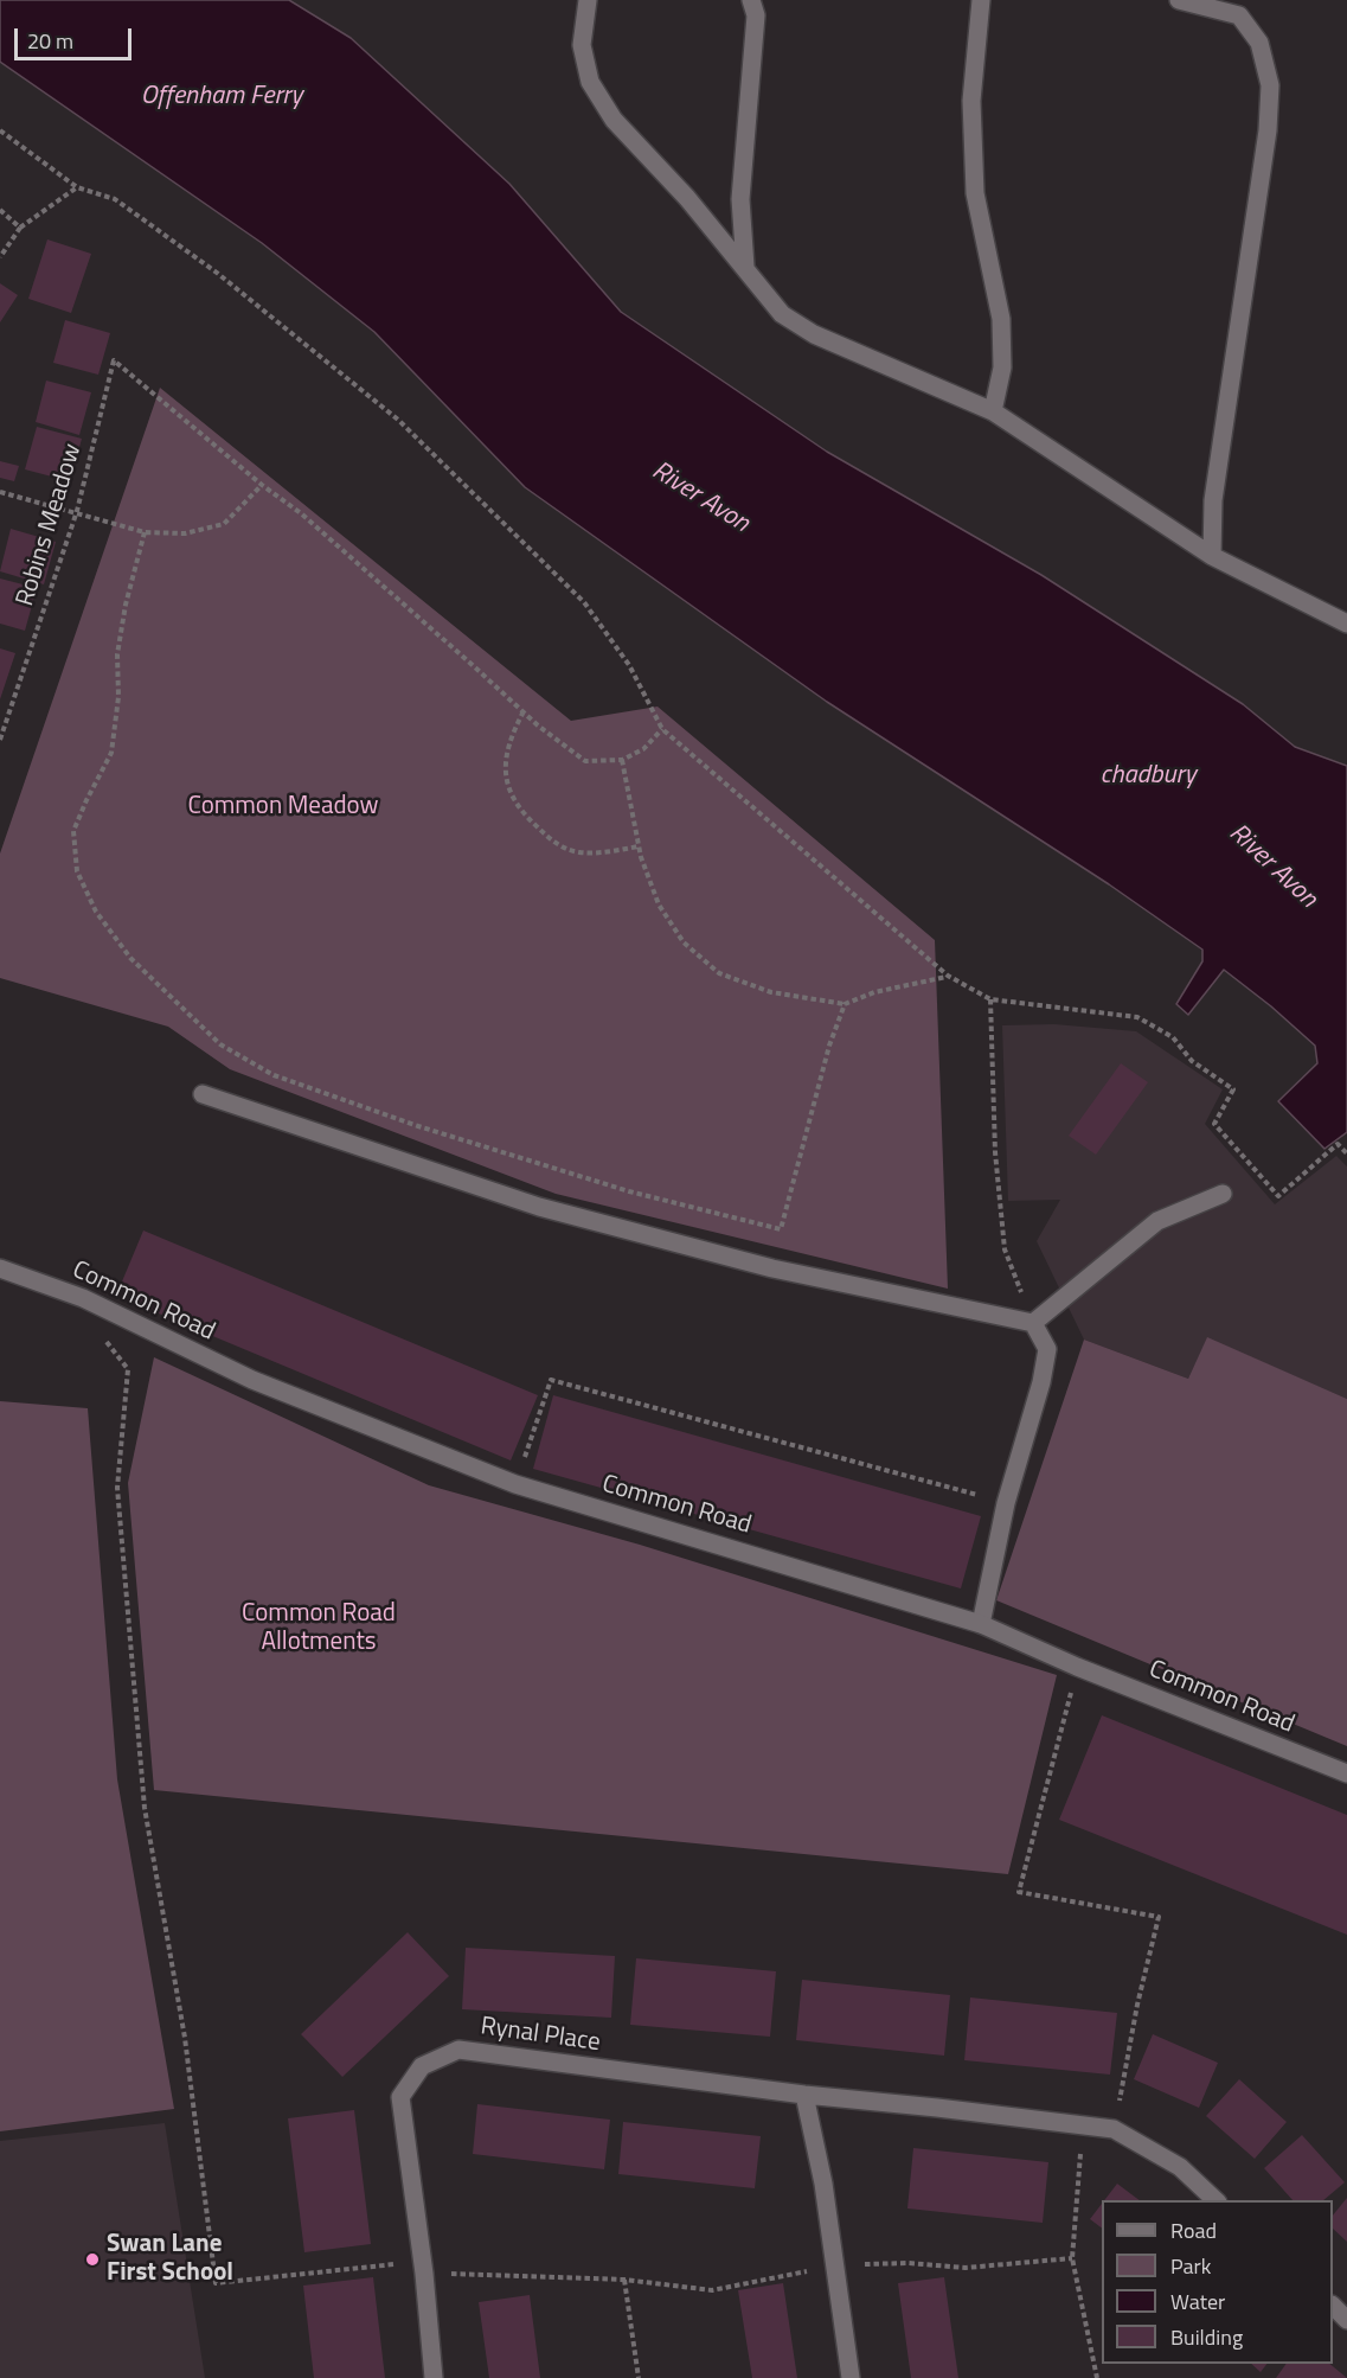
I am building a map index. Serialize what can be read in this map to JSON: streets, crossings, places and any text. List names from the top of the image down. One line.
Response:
{"streets":{"street":["Common Road","Rynal Place"],"path":["Robins Meadow"]},"water":["Offenham Ferry","River Avon","chadbury"],"parks":["Common Meadow","Common Road Allotments"],"places":["Swan Lane First School"],"legend":["Road","Park","Water","Building"],"scale_bar":"20 m"}
